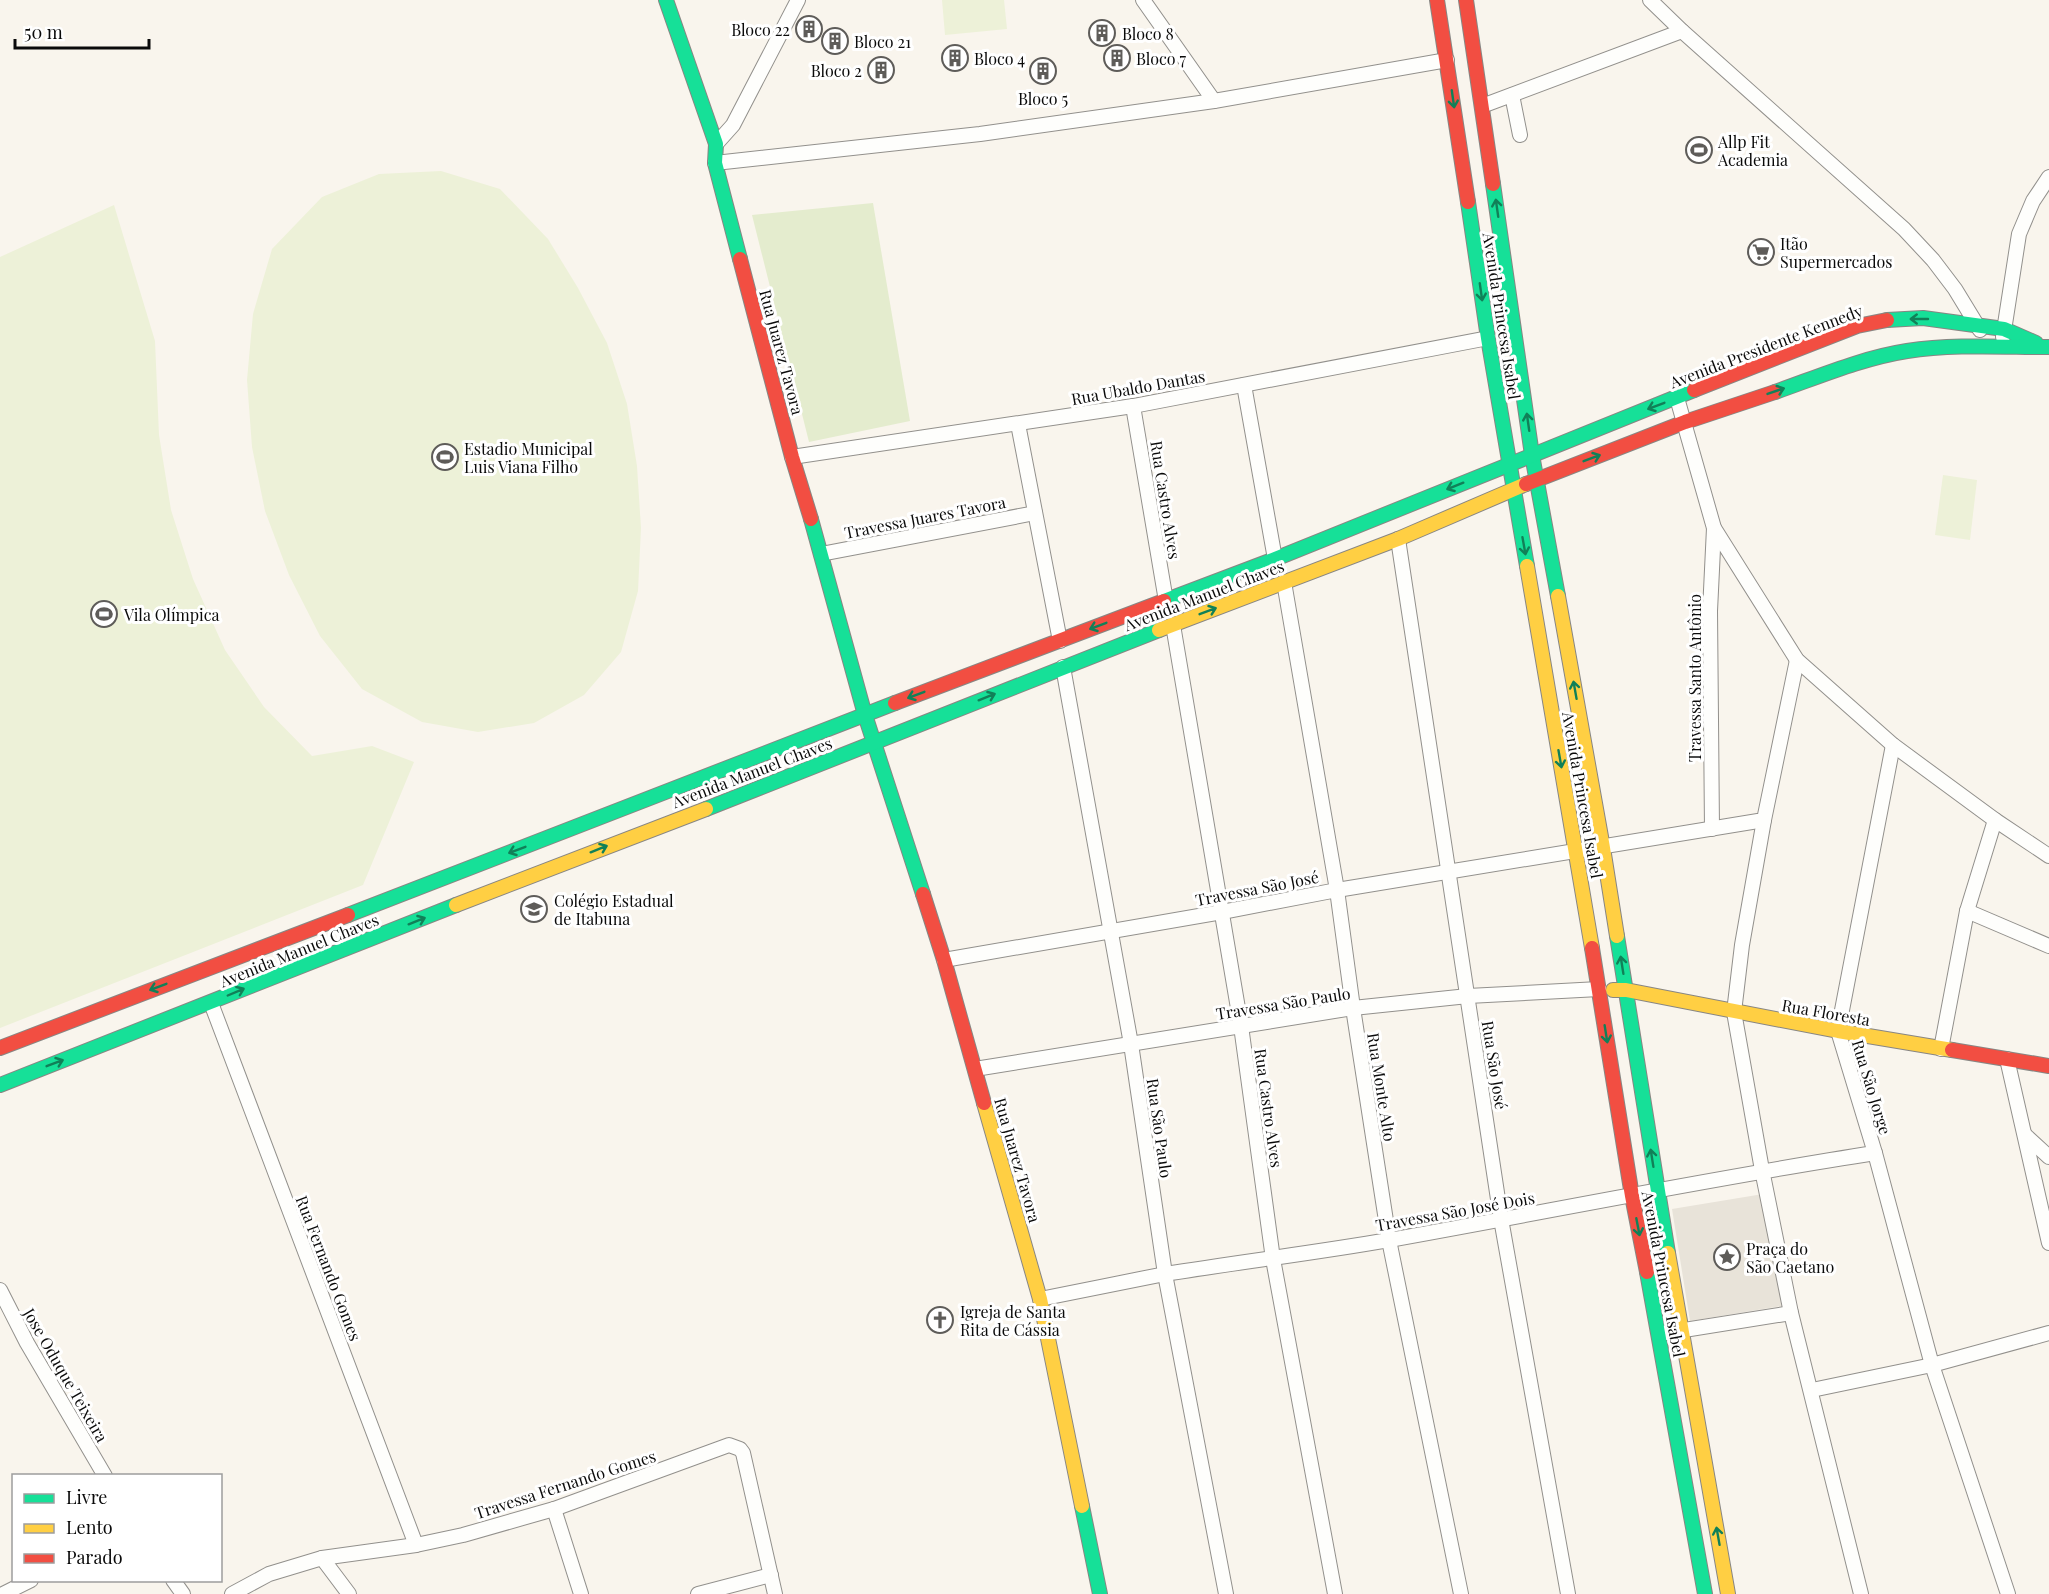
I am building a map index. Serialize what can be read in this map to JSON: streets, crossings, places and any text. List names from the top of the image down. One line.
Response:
{"streets":{"main road":["Avenida Princesa Isabel","Avenida Presidente Kennedy","Rua Juarez Tavora","Avenida Manuel Chaves","Rua Floresta"],"street":["Rua Ubaldo Dantas","Rua Castro Alves","Travessa Juares Tavora","Travessa Santo Antônio","Travessa São José","Travessa São Paulo","Rua São José","Rua Monte Alto","Rua São Jorge","Rua São Paulo","Travessa São José Dois","Rua Fernando Gomes","Jose Oduque Teixeira","Travessa Fernando Gomes"]},"crossings":[["Avenida Princesa Isabel","Avenida Presidente Kennedy"],["Avenida Princesa Isabel","Rua Ubaldo Dantas"],["Avenida Princesa Isabel","Avenida Manuel Chaves"],["Avenida Princesa Isabel","Travessa São José"],["Avenida Princesa Isabel","Travessa São Paulo"],["Avenida Princesa Isabel","Rua Floresta"],["Avenida Princesa Isabel","Travessa São José Dois"],["Avenida Presidente Kennedy","Avenida Manuel Chaves"],["Rua Juarez Tavora","Rua Ubaldo Dantas"],["Rua Juarez Tavora","Travessa Juares Tavora"],["Rua Juarez Tavora","Avenida Manuel Chaves"],["Rua Juarez Tavora","Travessa São José"],["Rua Juarez Tavora","Travessa São Paulo"],["Rua Juarez Tavora","Travessa São José Dois"],["Rua Ubaldo Dantas","Rua Castro Alves"],["Rua Castro Alves","Avenida Manuel Chaves"],["Rua Castro Alves","Travessa São José"],["Rua Castro Alves","Travessa São Paulo"],["Rua Castro Alves","Travessa São José Dois"],["Avenida Manuel Chaves","Rua São José"],["Avenida Manuel Chaves","Rua Monte Alto"],["Avenida Manuel Chaves","Rua São Paulo"],["Avenida Manuel Chaves","Rua Fernando Gomes"],["Travessa São José","Rua São José"],["Travessa São José","Rua Monte Alto"],["Travessa São José","Rua São Paulo"],["Travessa São Paulo","Rua Floresta"],["Travessa São Paulo","Rua São José"],["Travessa São Paulo","Rua Monte Alto"],["Travessa São Paulo","Rua São Paulo"],["Rua Floresta","Rua São Jorge"],["Rua São José","Travessa São José Dois"],["Rua Monte Alto","Travessa São José Dois"],["Rua São Jorge","Travessa São José Dois"],["Rua São Paulo","Travessa São José Dois"],["Rua Fernando Gomes","Travessa Fernando Gomes"]],"places":{"building":["Bloco 22","Bloco 8","Bloco 21","Bloco 4","Bloco 7","Bloco 2","Bloco 5"],"sports":["Allp Fit Academia","Estadio Municipal Luis Viana Filho","Vila Olímpica"],"supermarket":["Itão Supermercados"],"school or university":["Colégio Estadual de Itabuna"],"place":["Praça do São Caetano"],"church":["Igreja de Santa Rita de Cássia"]},"legend":["Livre","Lento","Parado"],"scale_bar":"50 m"}
